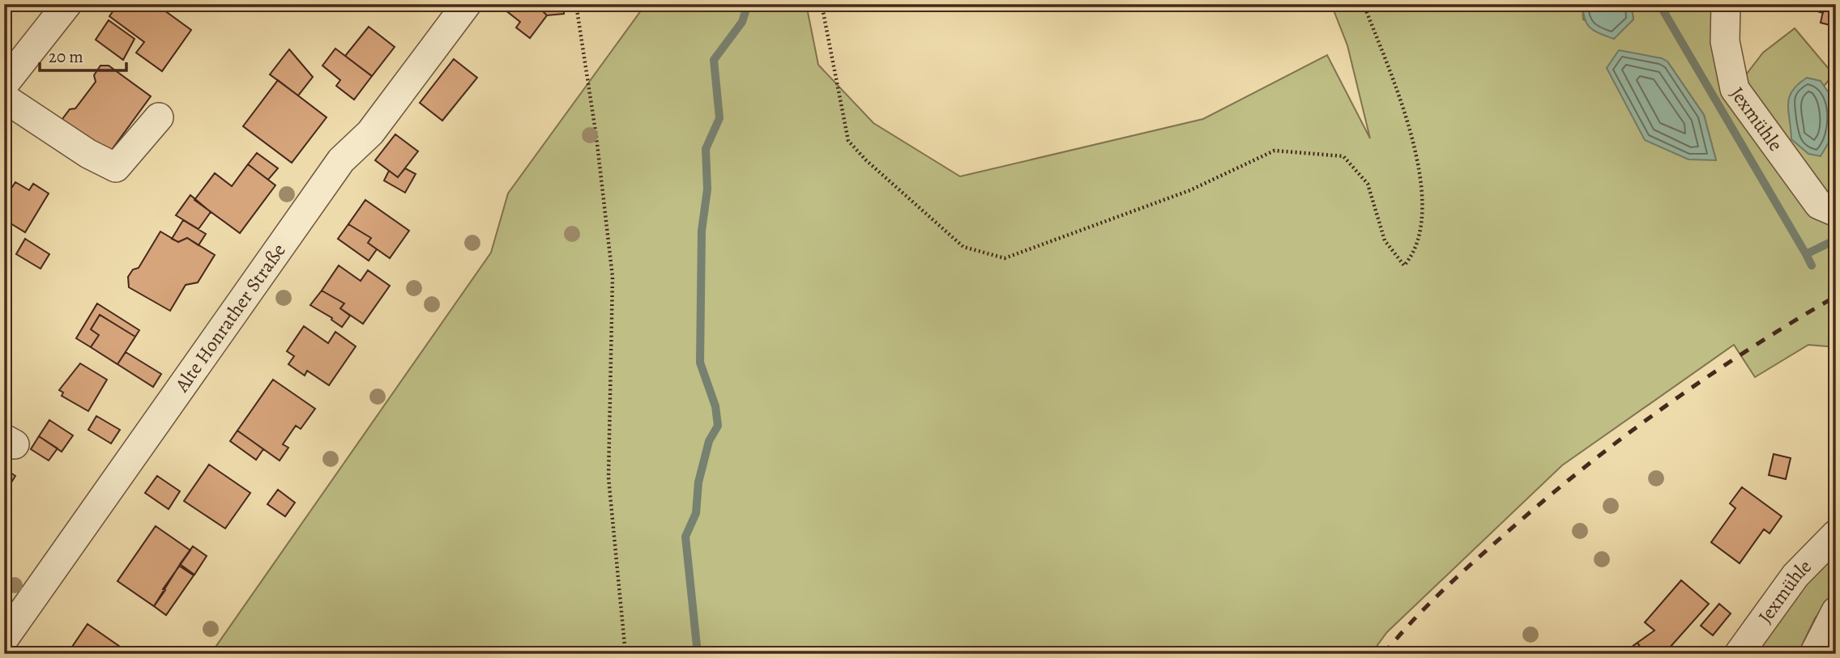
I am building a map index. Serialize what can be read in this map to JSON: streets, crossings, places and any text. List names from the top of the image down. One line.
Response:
{"streets":{"street":["Jexmühle","Alte Honrather Straße"]},"scale_bar":"20 m"}
